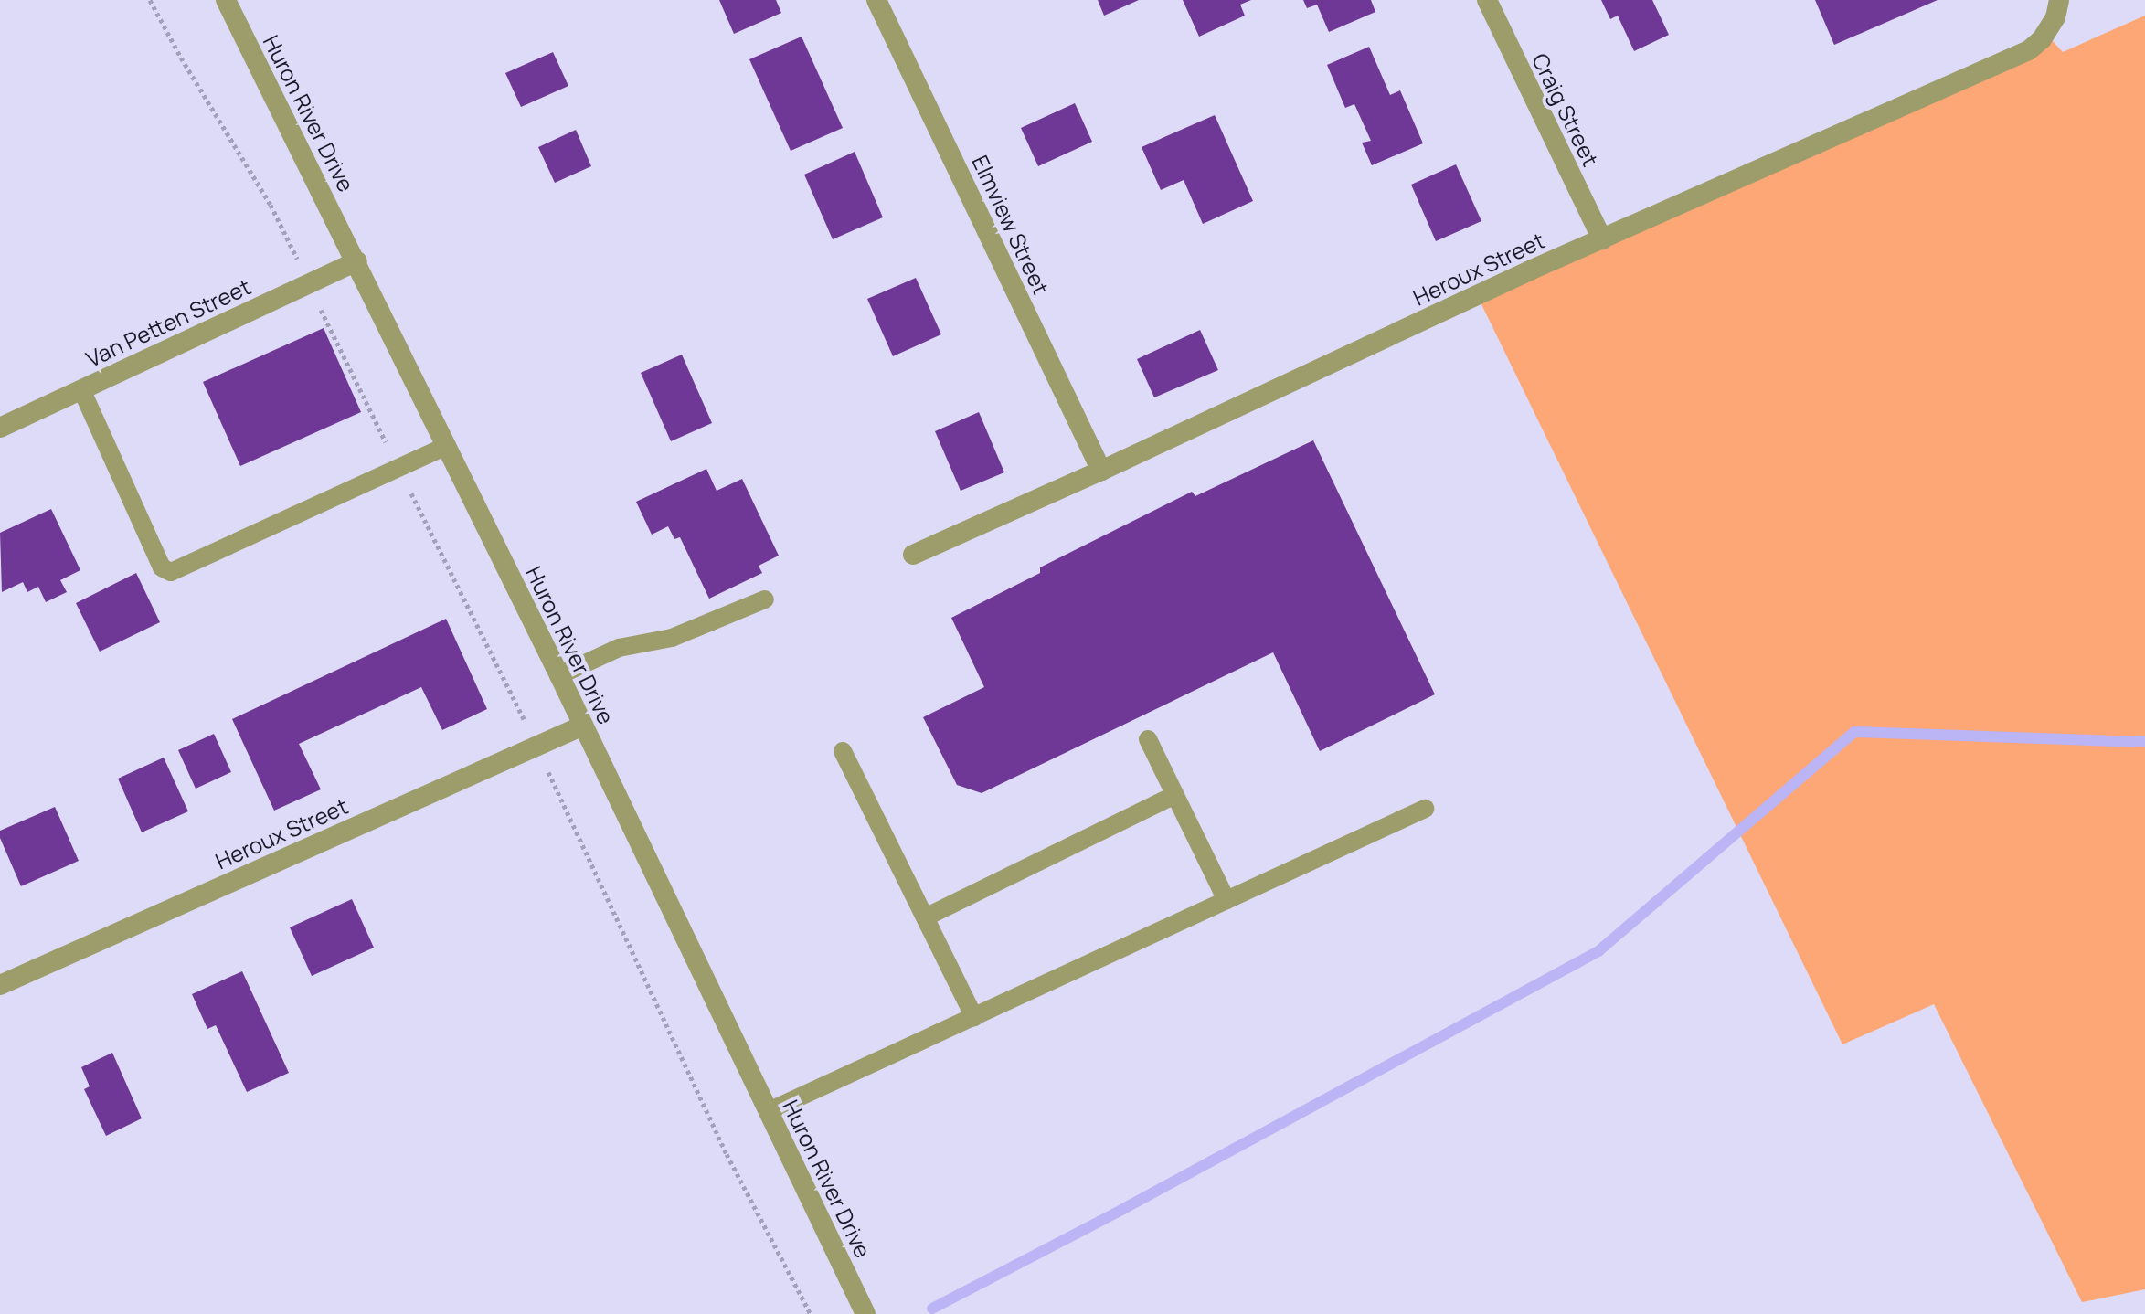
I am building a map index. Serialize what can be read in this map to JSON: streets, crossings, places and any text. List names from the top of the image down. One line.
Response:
{"streets":{"street":["Craig Street","Huron River Drive","Elmview Street","Heroux Street","Van Petten Street"]},"crossings":[["Craig Street","Heroux Street"],["Huron River Drive","Heroux Street"],["Huron River Drive","Van Petten Street"],["Elmview Street","Heroux Street"]]}
